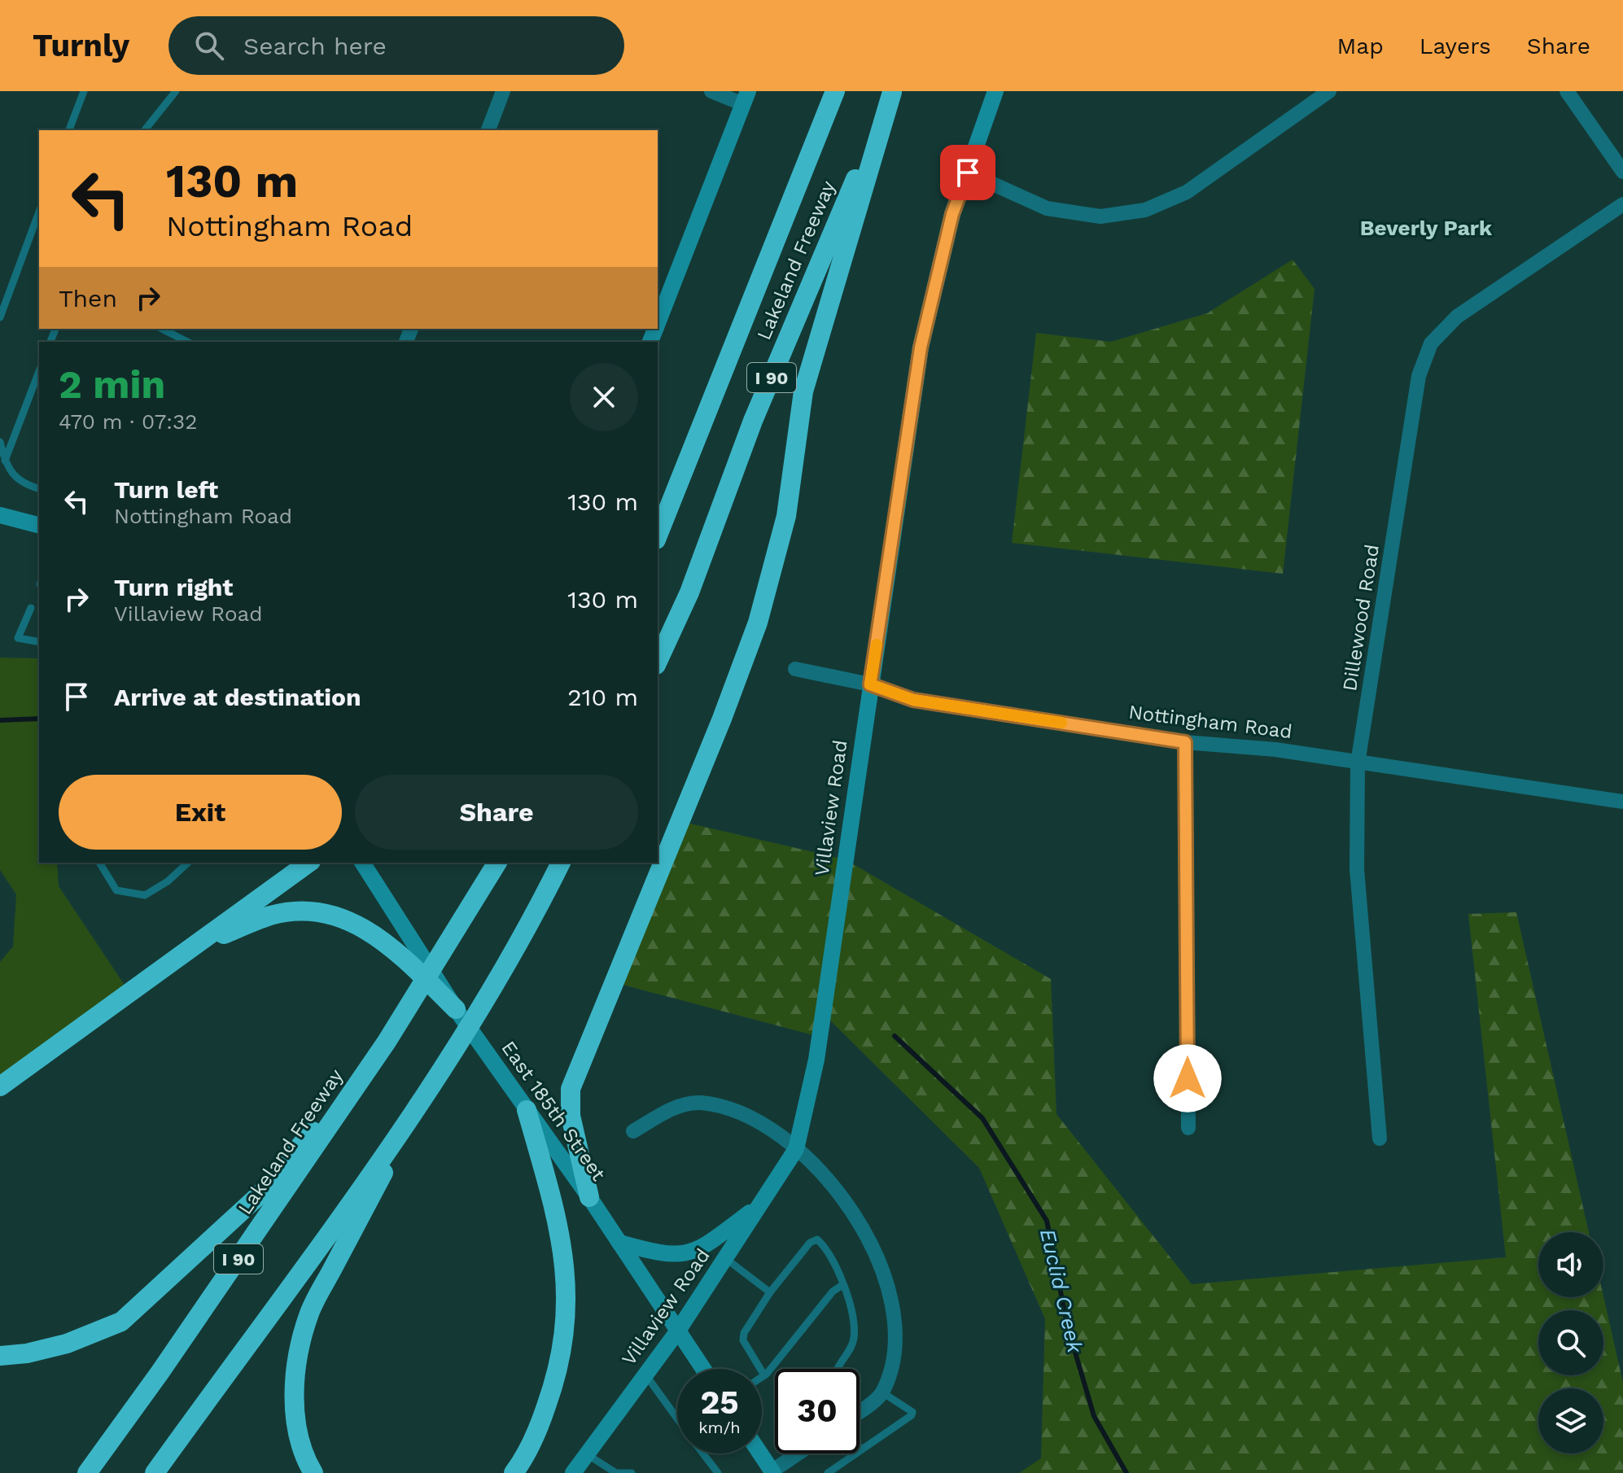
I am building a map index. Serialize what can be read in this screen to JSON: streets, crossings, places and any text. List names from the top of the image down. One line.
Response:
{"streets":{"highway":["Lakeland Freeway","I 90"],"street":["Dillewood Road","Nottingham Road","Villaview Road","East 185th Street"]},"crossings":[["Dillewood Road","Nottingham Road"],["Nottingham Road","Villaview Road"],["Villaview Road","East 185th Street"]],"districts":["Beverly Park"],"water":["Euclid Creek"],"page":{"header":"Turnly","search":"Search here","nav":["Map","Layers","Share"],"turn":["130 m","Nottingham Road"],"then":"Then","heading":["2 min","470 m · 07:32"],"list":[{"name":"Turn left","note":"Nottingham Road","value":"130 m"},{"name":"Turn right","note":"Villaview Road","value":"130 m"},{"name":"Arrive at destination","value":"210 m"}],"buttons":["Exit","Share"],"speed":"25 km/h","limit":"30"}}
